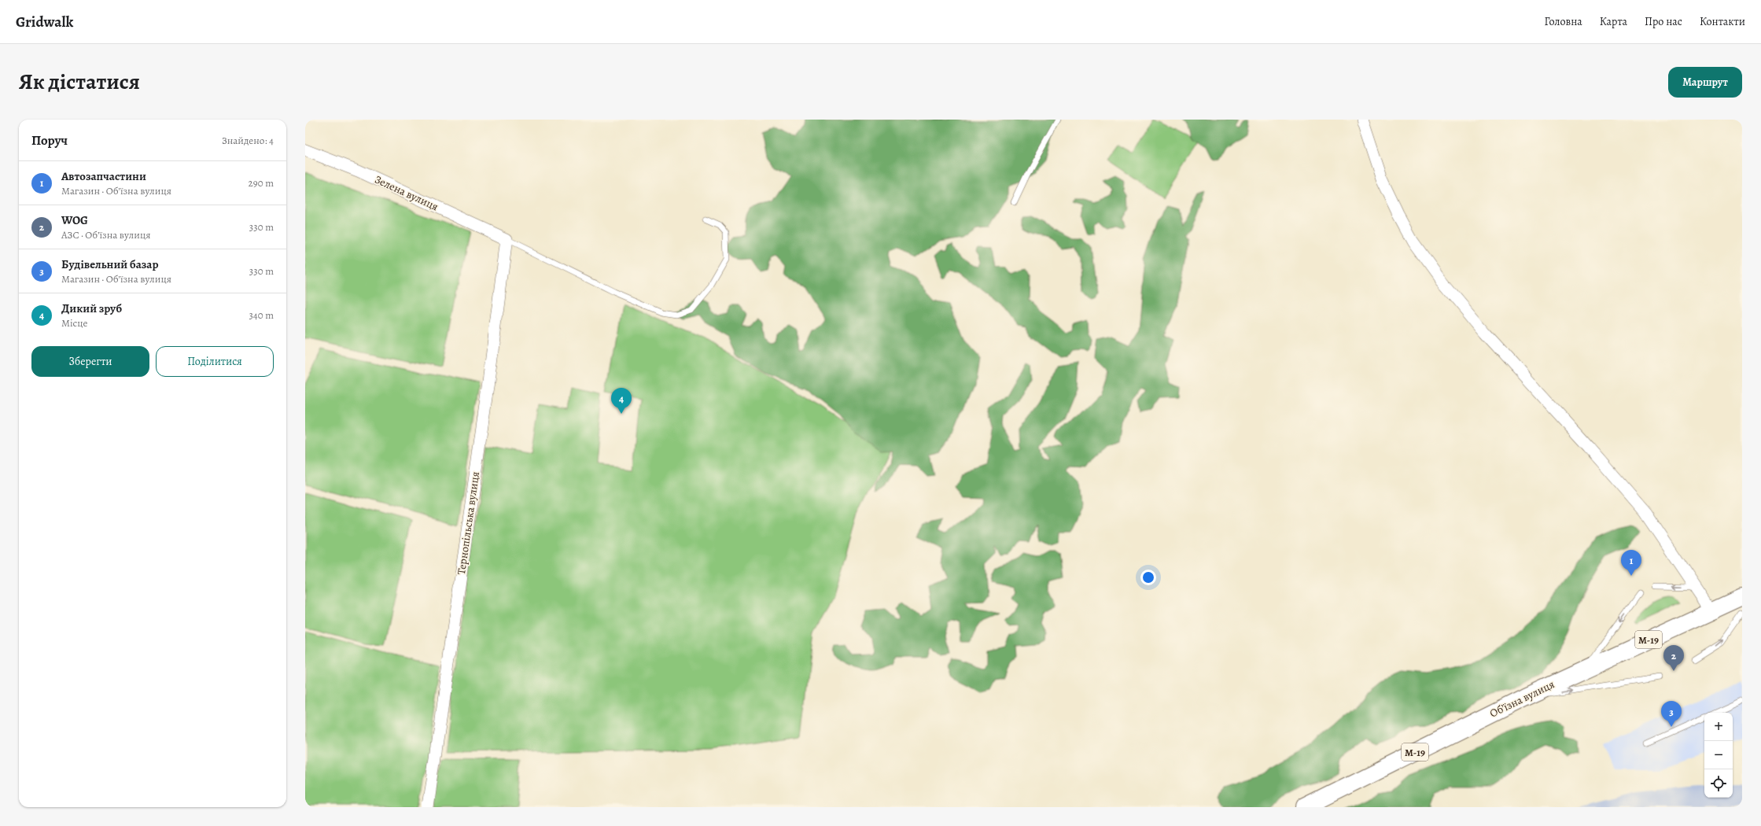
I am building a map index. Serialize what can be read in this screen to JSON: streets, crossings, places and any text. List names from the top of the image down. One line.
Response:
{"streets":{"highway":["М-19","Обʼїзна вулиця"],"street":["Зелена вулиця","Тернопільська вулиця"]},"crossings":[["Зелена вулиця","Тернопільська вулиця"]],"page":{"header":"Gridwalk","nav":["Головна","Карта","Про нас","Контакти"],"title":"Як дістатися","buttons":["Маршрут",["Зберегти","Поділитися"]],"heading":["Поруч","Знайдено: 4"],"list":[{"mark":"1","name":"Автозапчастини","note":"Магазин · Обʼїзна вулиця","value":"290 m"},{"mark":"2","name":"WOG","note":"АЗС · Обʼїзна вулиця","value":"330 m"},{"mark":"3","name":"Будівельний базар","note":"Магазин · Обʼїзна вулиця","value":"330 m"},{"mark":"4","name":"Дикий зруб","note":"Місце","value":"340 m"}],"pins":["4","1","2","3"],"map_buttons":["+","−"]}}
